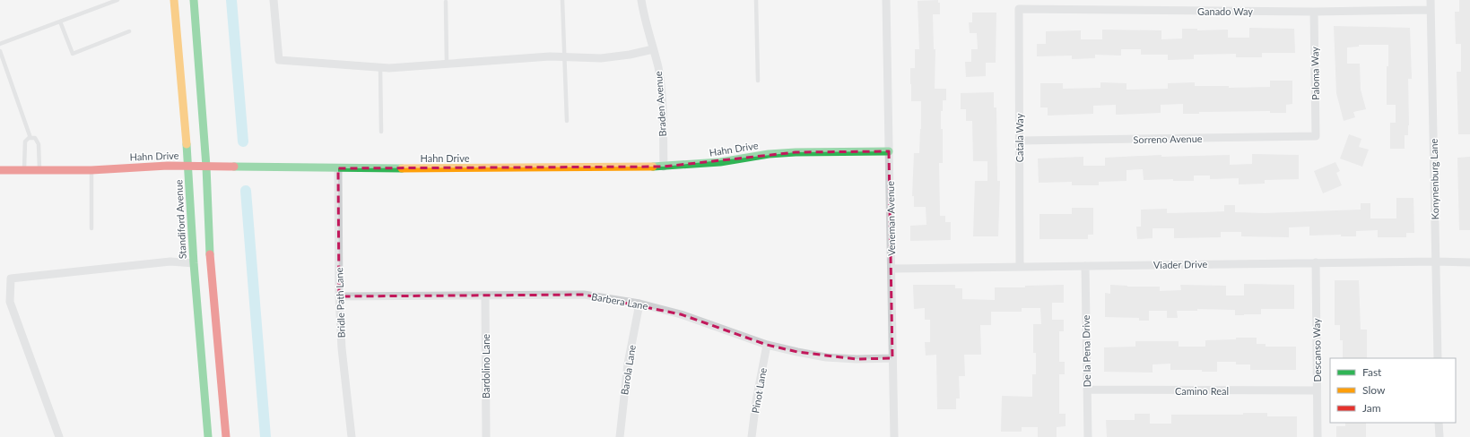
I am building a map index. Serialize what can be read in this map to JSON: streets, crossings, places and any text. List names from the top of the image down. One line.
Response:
{"streets":{"street":["Ganado Way","Paloma Way","Braden Avenue","Catala Way","Sorreno Avenue","Hahn Drive","Konynenburg Lane","Veneman Avenue","Standiford Avenue","Viader Drive","Barbera Lane","Bridle Path Lane","Descanso Way","De la Pena Drive","Bardolino Lane","Barola Lane","Pinot Lane","Camino Real"]},"crossings":[["Ganado Way","Paloma Way"],["Ganado Way","Catala Way"],["Ganado Way","Konynenburg Lane"],["Paloma Way","Sorreno Avenue"],["Braden Avenue","Hahn Drive"],["Catala Way","Sorreno Avenue"],["Catala Way","Viader Drive"],["Hahn Drive","Veneman Avenue"],["Hahn Drive","Standiford Avenue"],["Hahn Drive","Bridle Path Lane"],["Konynenburg Lane","Viader Drive"],["Veneman Avenue","Viader Drive"],["Veneman Avenue","Barbera Lane"],["Viader Drive","Descanso Way"],["Viader Drive","De la Pena Drive"],["Barbera Lane","Bridle Path Lane"],["Barbera Lane","Bardolino Lane"],["Barbera Lane","Barola Lane"],["Barbera Lane","Pinot Lane"],["Descanso Way","Camino Real"],["De la Pena Drive","Camino Real"]],"legend":["Fast","Slow","Jam"]}
